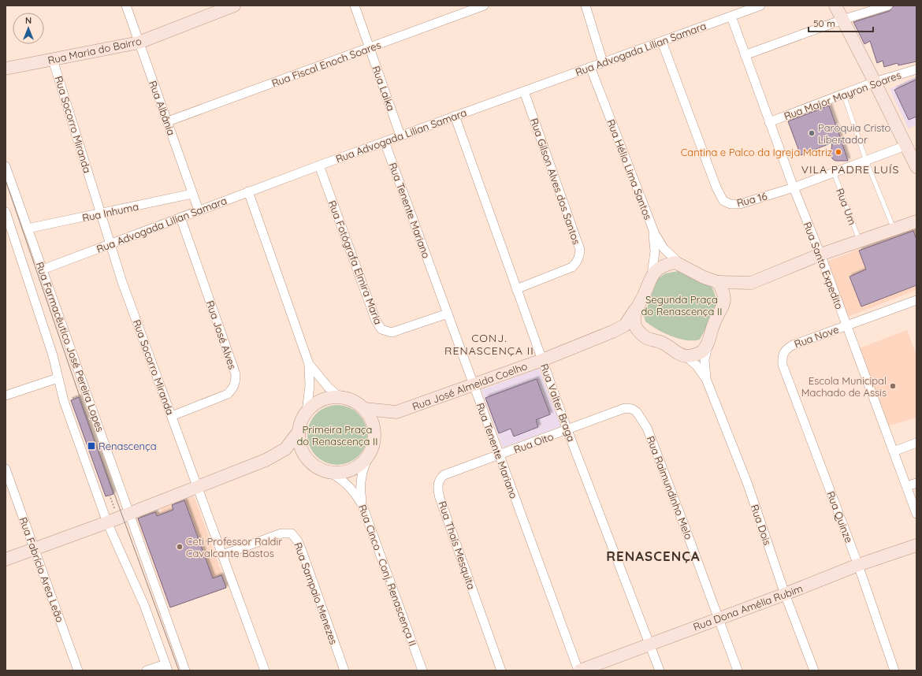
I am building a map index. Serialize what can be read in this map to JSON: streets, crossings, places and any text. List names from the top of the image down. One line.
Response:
{"streets":{"street":["Rua Advogada Lilian Samara","Rua Maria do Bairro","Rua Fiscal Enoch Soares","Rua Laika","Rua Major Mayron Soares","Rua Albânia","Rua Socorro Miranda","Rua Hélio Lima Santos","Rua Gilson Alves dos Santos","Rua 16","Rua Tenente Mariano","Rua Inhuma","Rua Fotógrafa Elmira Maria","Rua Santo Expedito","Rua José Alves","Rua Nove","Rua Farmacêutico José Pereira Lopes","Rua José Almeida Coelho","Rua Valter Braga","Rua Oito","Rua Raimundinho Melo","Rua Quinze","Rua Dois","Rua Thaís Mesquita","Rua Fabrício Area Leão","Rua Cinco - Conj. Renascença II","Rua Sampaio Menezes","Rua Dona Amélia Rubim"],"lane":["Rua Um"]},"crossings":[["Rua Advogada Lilian Samara","Rua Laika"],["Rua Advogada Lilian Samara","Rua Albânia"],["Rua Advogada Lilian Samara","Rua Socorro Miranda"],["Rua Advogada Lilian Samara","Rua Hélio Lima Santos"],["Rua Advogada Lilian Samara","Rua Gilson Alves dos Santos"],["Rua Advogada Lilian Samara","Rua 16"],["Rua Advogada Lilian Samara","Rua Tenente Mariano"],["Rua Advogada Lilian Samara","Rua Fotógrafa Elmira Maria"],["Rua Advogada Lilian Samara","Rua Santo Expedito"],["Rua Advogada Lilian Samara","Rua José Alves"],["Rua Advogada Lilian Samara","Rua Farmacêutico José Pereira Lopes"],["Rua Advogada Lilian Samara","Rua Valter Braga"],["Rua Maria do Bairro","Rua Albânia"],["Rua Maria do Bairro","Rua Socorro Miranda"],["Rua Fiscal Enoch Soares","Rua Laika"],["Rua Fiscal Enoch Soares","Rua Albânia"],["Rua Major Mayron Soares","Rua Santo Expedito"],["Rua Albânia","Rua Inhuma"],["Rua Socorro Miranda","Rua Inhuma"],["Rua Socorro Miranda","Rua José Alves"],["Rua Socorro Miranda","Rua Sampaio Menezes"],["Rua Hélio Lima Santos","Rua José Almeida Coelho"],["Rua Gilson Alves dos Santos","Rua Valter Braga"],["Rua 16","Rua Um"],["Rua 16","Rua Santo Expedito"],["Rua Tenente Mariano","Rua Fotógrafa Elmira Maria"],["Rua Tenente Mariano","Rua José Almeida Coelho"],["Rua Tenente Mariano","Rua Oito"],["Rua Tenente Mariano","Rua Thaís Mesquita"],["Rua Tenente Mariano","Rua Dona Amélia Rubim"],["Rua Inhuma","Rua Farmacêutico José Pereira Lopes"],["Rua Santo Expedito","Rua Nove"],["Rua Nove","Rua Quinze"],["Rua José Almeida Coelho","Rua Valter Braga"],["Rua José Almeida Coelho","Rua Cinco - Conj. Renascença II"],["Rua Valter Braga","Rua Oito"],["Rua Valter Braga","Rua Raimundinho Melo"],["Rua Valter Braga","Rua Dona Amélia Rubim"],["Rua Oito","Rua Raimundinho Melo"],["Rua Oito","Rua Thaís Mesquita"],["Rua Raimundinho Melo","Rua Dona Amélia Rubim"],["Rua Quinze","Rua Dona Amélia Rubim"],["Rua Dois","Rua Dona Amélia Rubim"]],"districts":["VILA PADRE LUÍS","CONJ. RENASCENÇA II","RENASCENÇA"],"parks":["Segunda Praça do Renascença II","Primeira Praça do Renascença II"],"places":{"other":["Paróquia Cristo Libertador","Cantina e Palco da Igreja Matriz","Escola Municipal Machado de Assis","Ceti Professor Raldir Cavalcante Bastos"],"transit":["Renascença"]},"scale_bar":"50 m","north":"top"}
